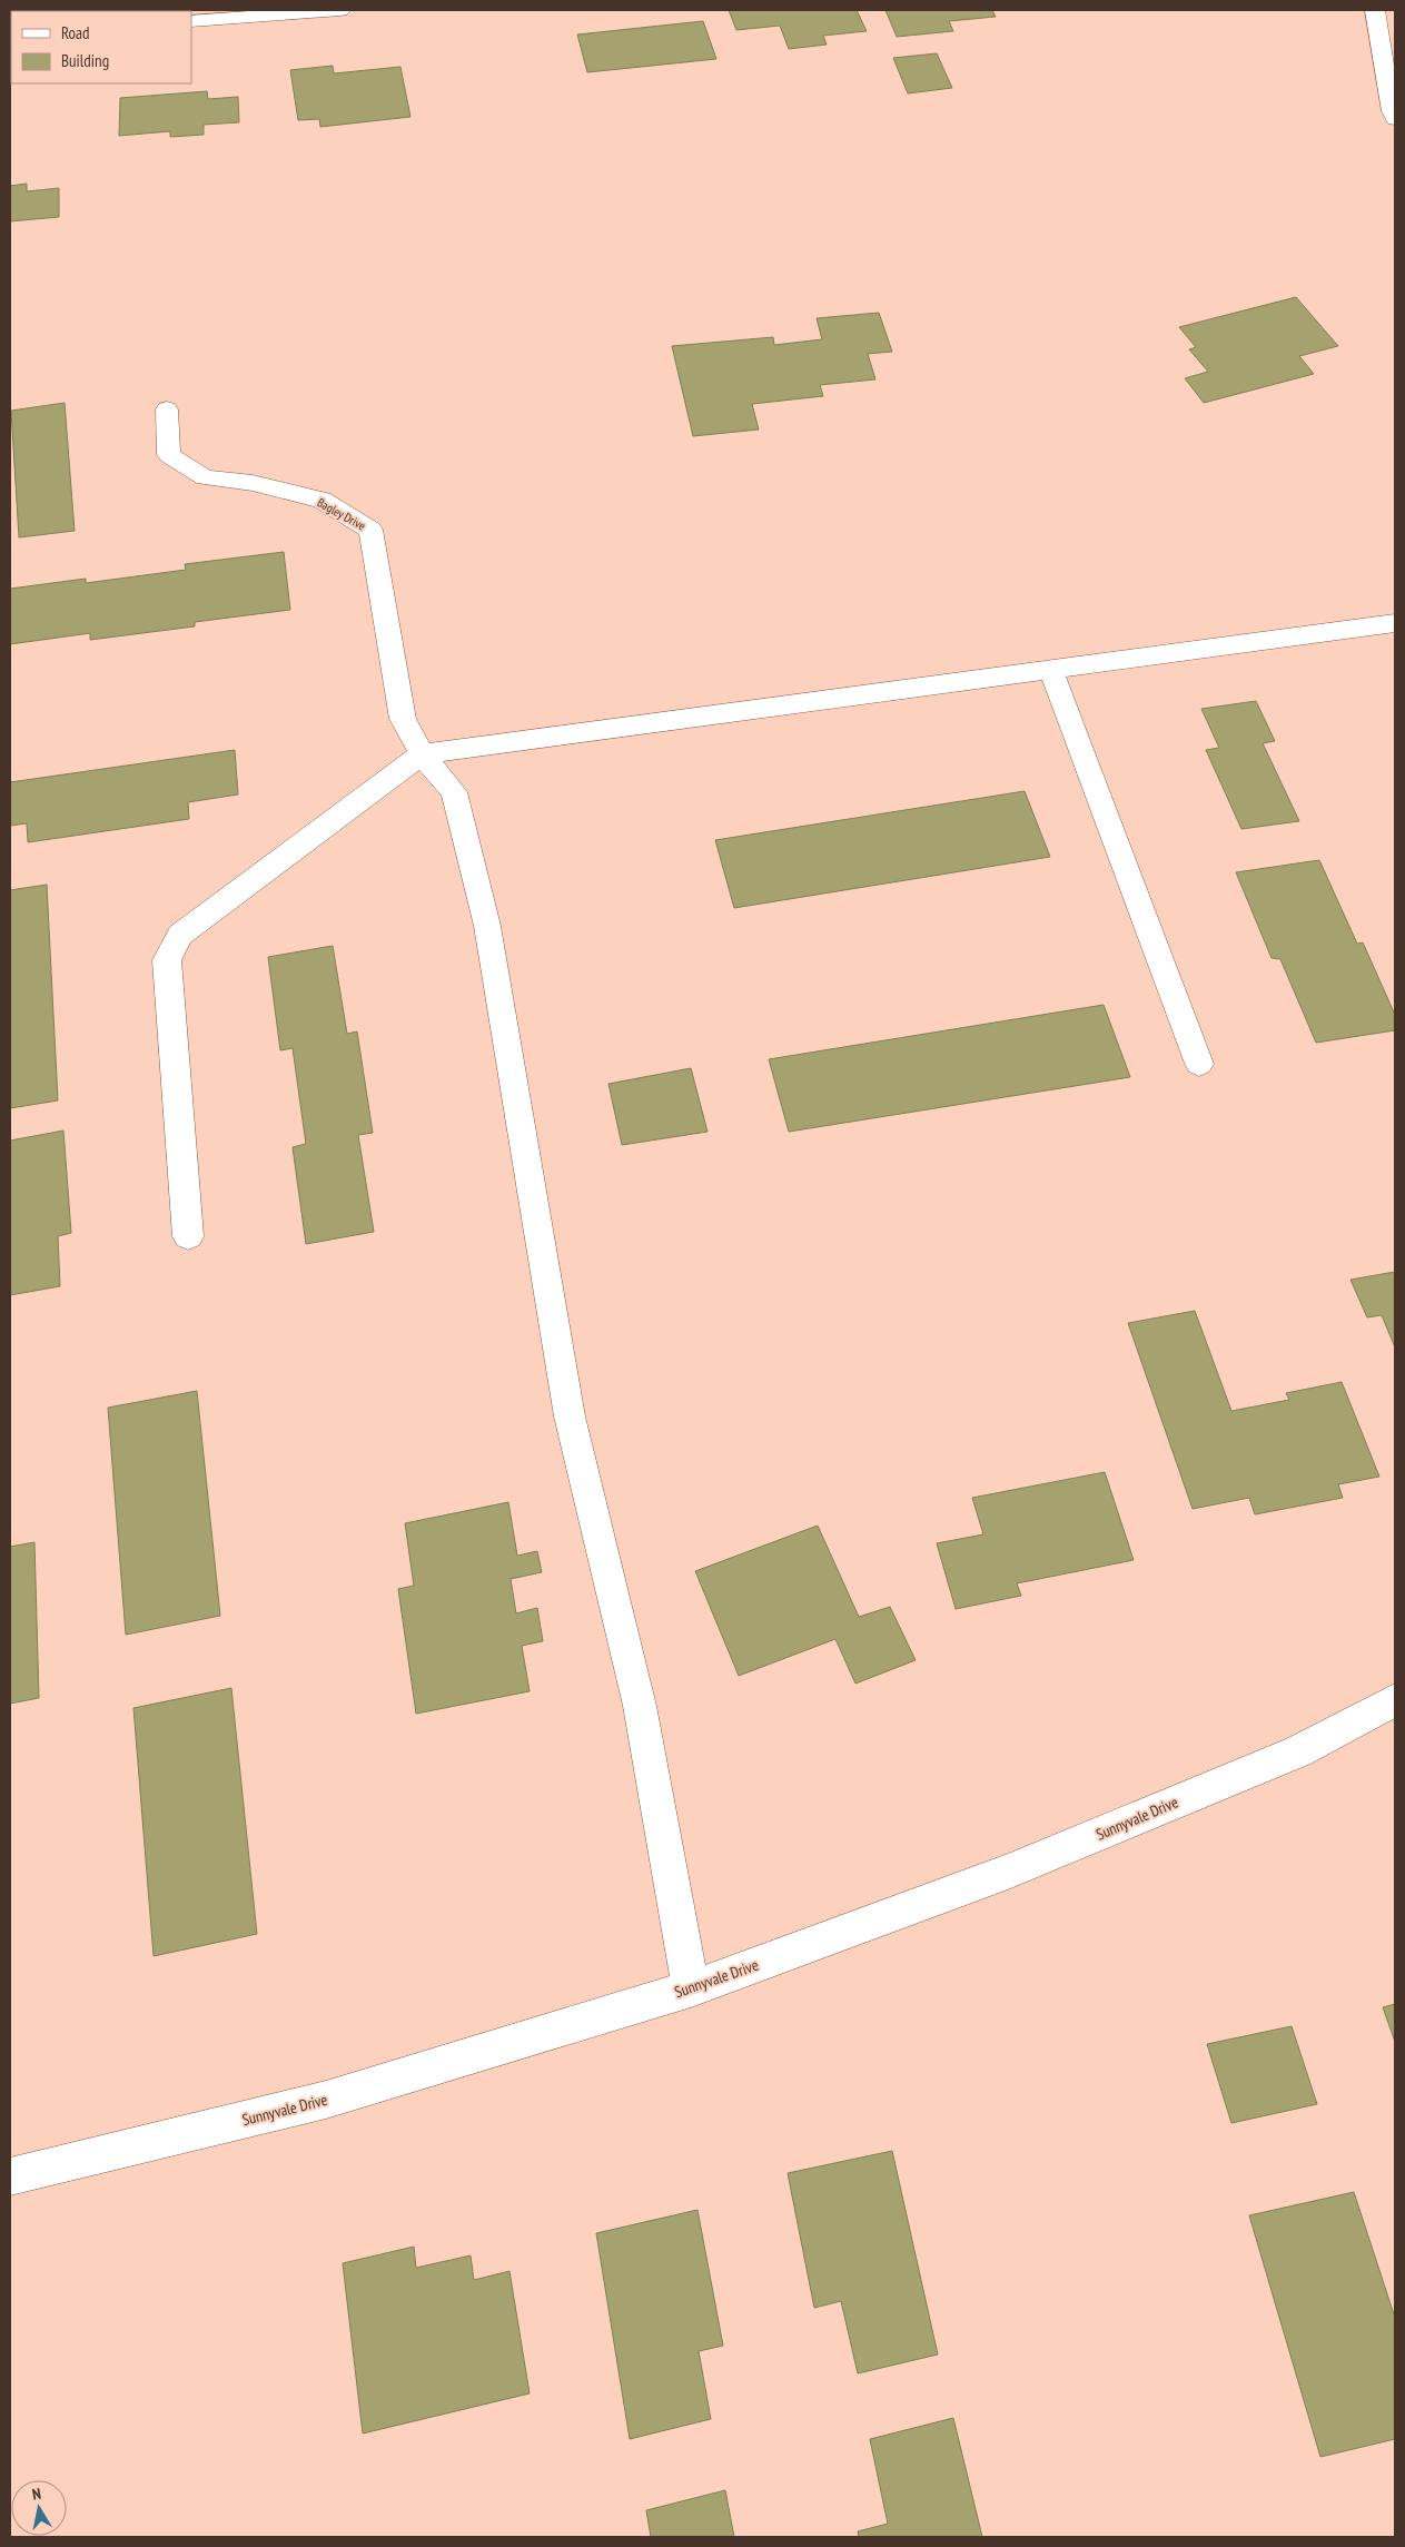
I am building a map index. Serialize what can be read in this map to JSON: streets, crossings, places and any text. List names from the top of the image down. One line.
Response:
{"streets":{"street":["Bagley Drive","Sunnyvale Drive"]},"legend":["Road","Building"],"north":"top"}
